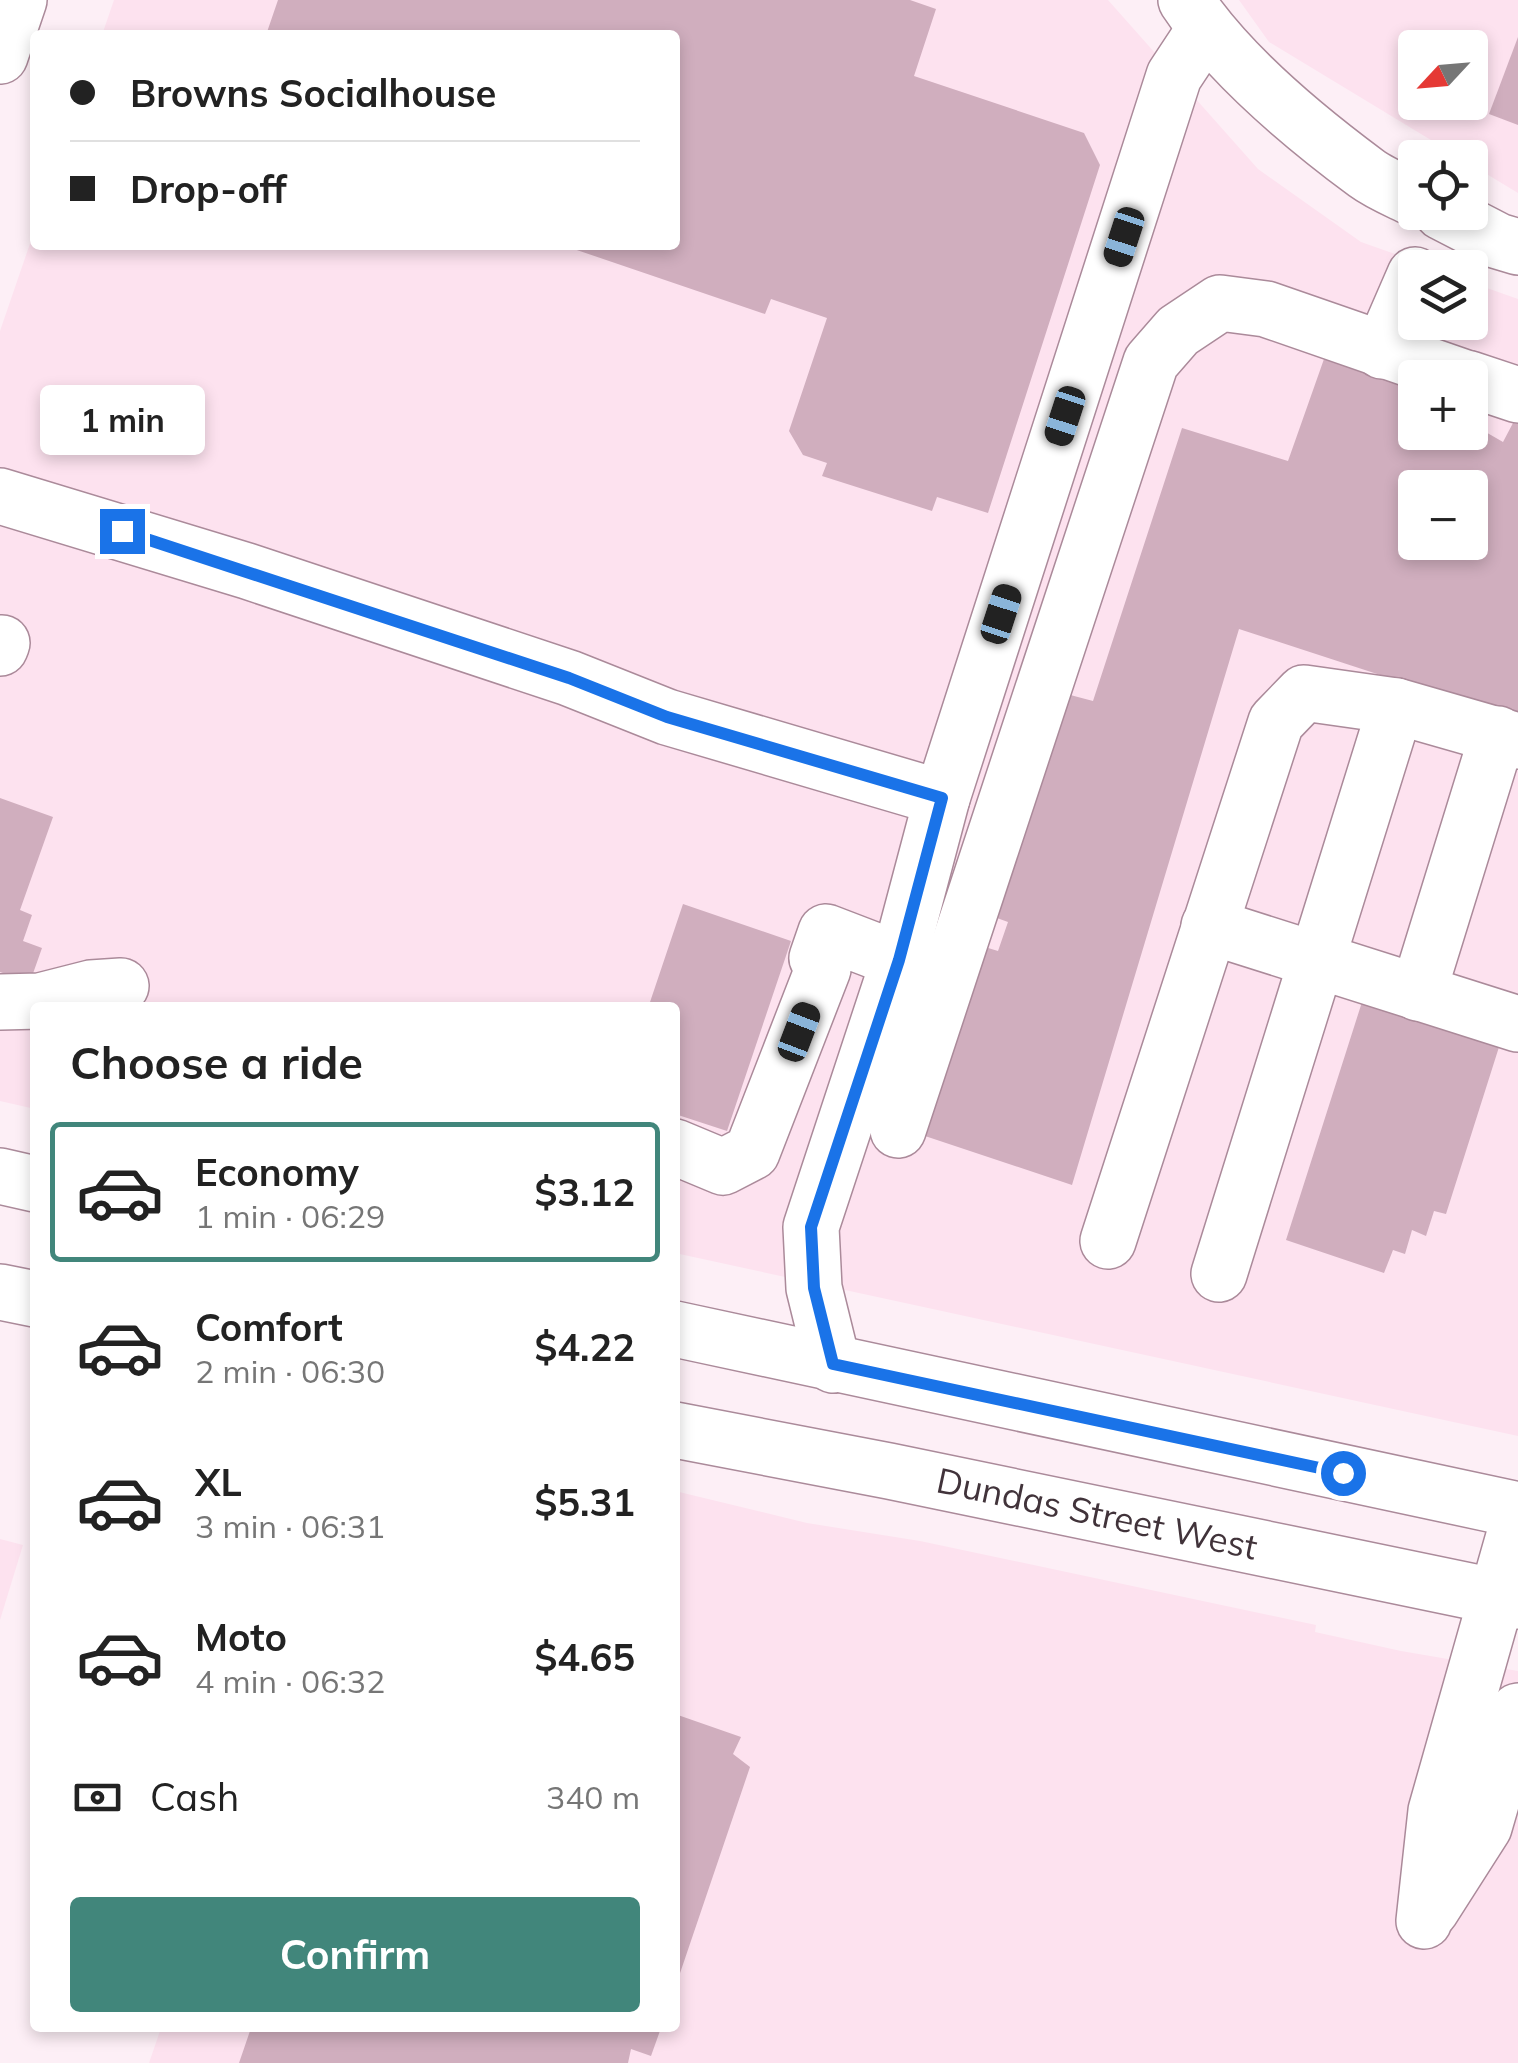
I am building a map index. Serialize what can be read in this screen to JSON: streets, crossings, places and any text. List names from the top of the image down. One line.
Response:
{"streets":{"main road":["Dundas Street West"]},"north":"bottom left","page":{"map_buttons":["+","−"],"banner":["Browns Socialhouse","Drop-off"],"bubble":"1 min","heading":"Choose a ride","list":[{"name":"Economy","note":"1 min · 06:29","value":"$3.12"},{"name":"Comfort","note":"2 min · 06:30","value":"$4.22"},{"name":"XL","note":"3 min · 06:31","value":"$5.31"},{"name":"Moto","note":"4 min · 06:32","value":"$4.65"}],"pay":["Cash","340 m"],"buttons":"Confirm"}}
